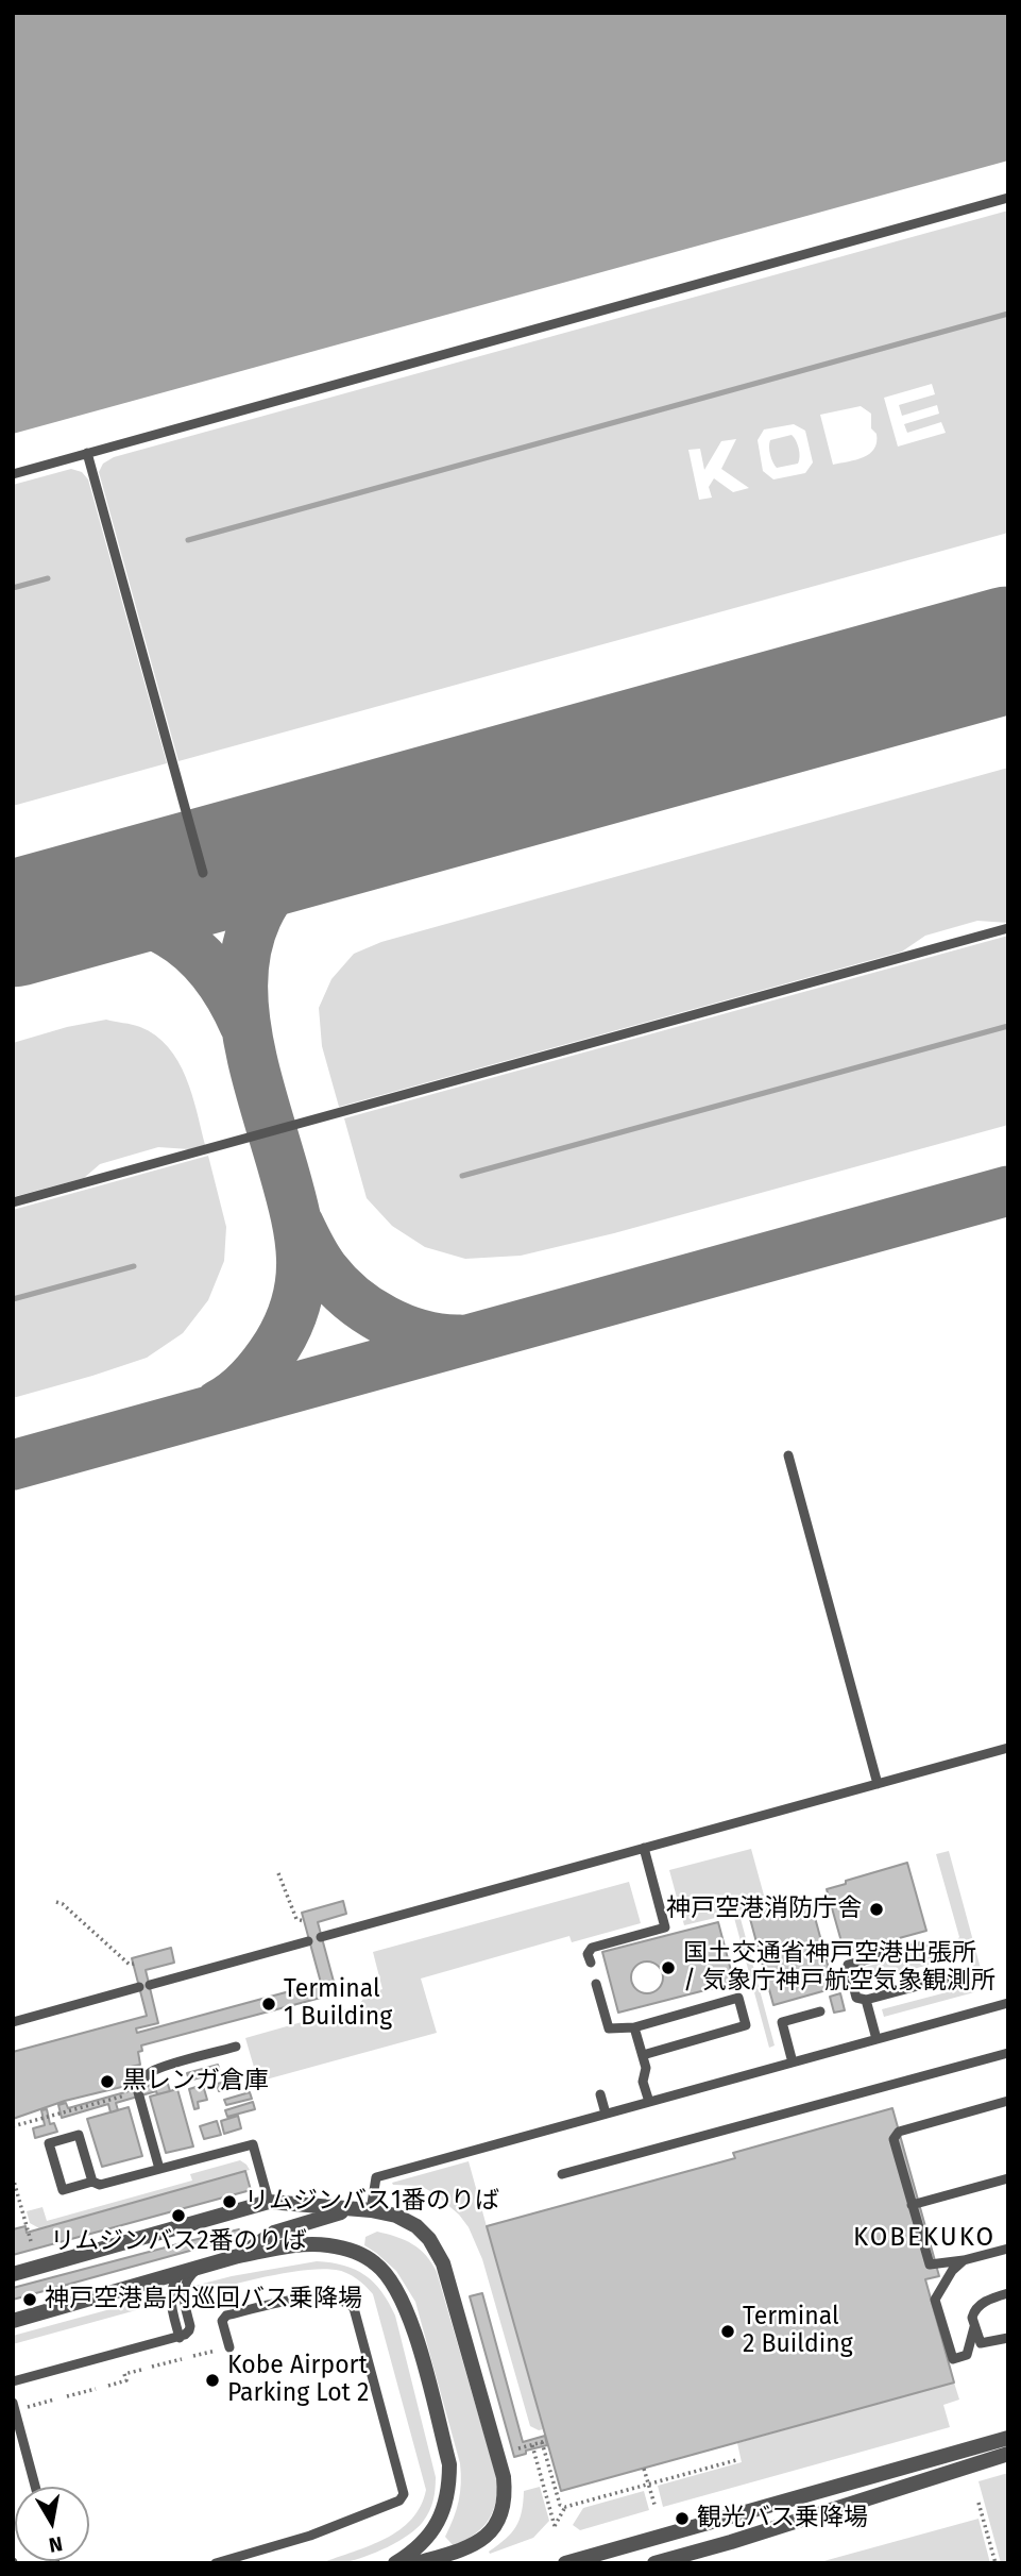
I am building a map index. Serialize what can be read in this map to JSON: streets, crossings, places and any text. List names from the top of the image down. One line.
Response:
{"districts":["KOBEKUKO"],"places":["神戸空港消防庁舎","国土交通省神戸空港出張所 / 気象庁神戸航空気象観測所","Terminal 1 Building","黒レンガ倉庫","リムジンバス1番のりば","リムジンバス2番のりば","神戸空港島内巡回バス乗降場","Terminal 2 Building","Kobe Airport Parking Lot 2","観光バス乗降場"],"north":"bottom"}
